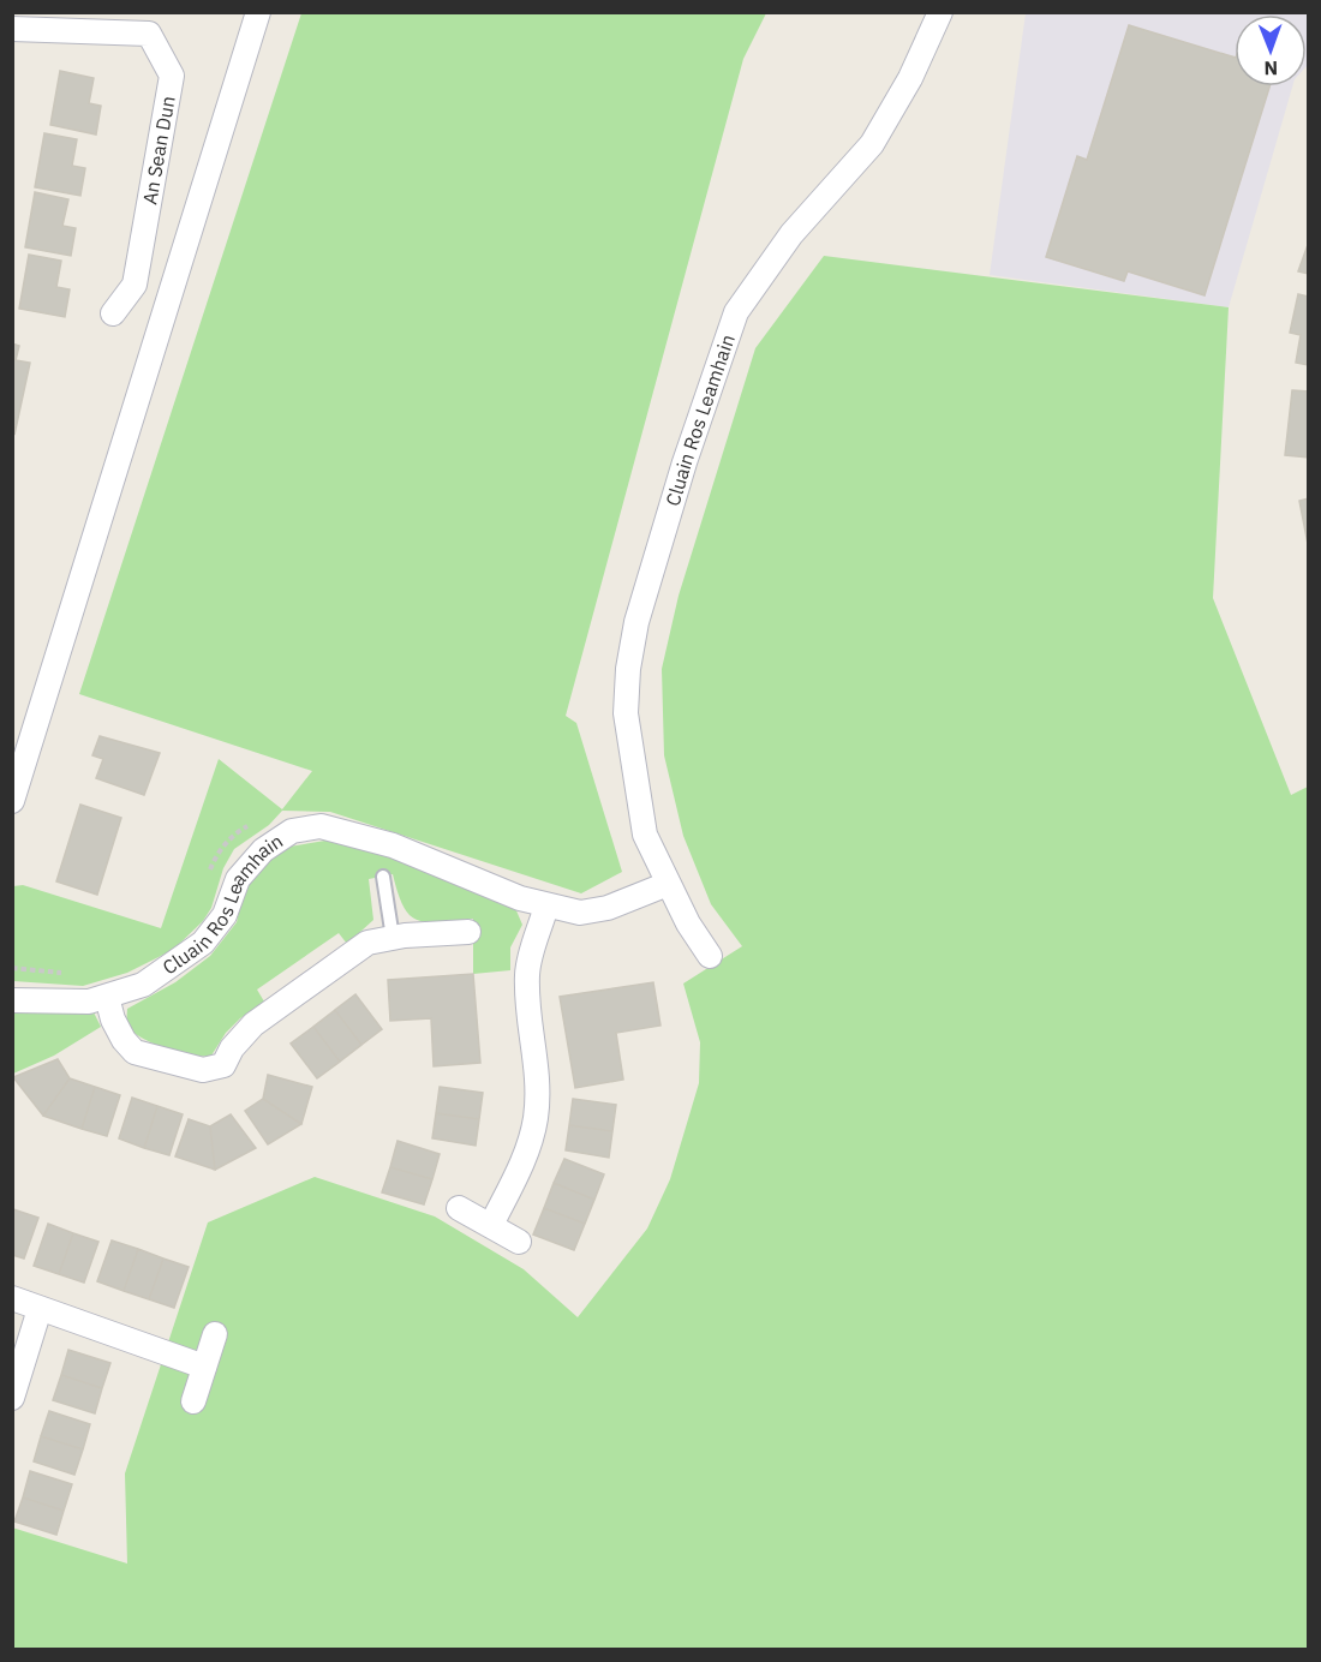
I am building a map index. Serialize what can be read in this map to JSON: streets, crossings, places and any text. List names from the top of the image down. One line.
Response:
{"streets":{"street":["An Sean Dun","Cluain Ros Leamhain"]},"north":"bottom"}
